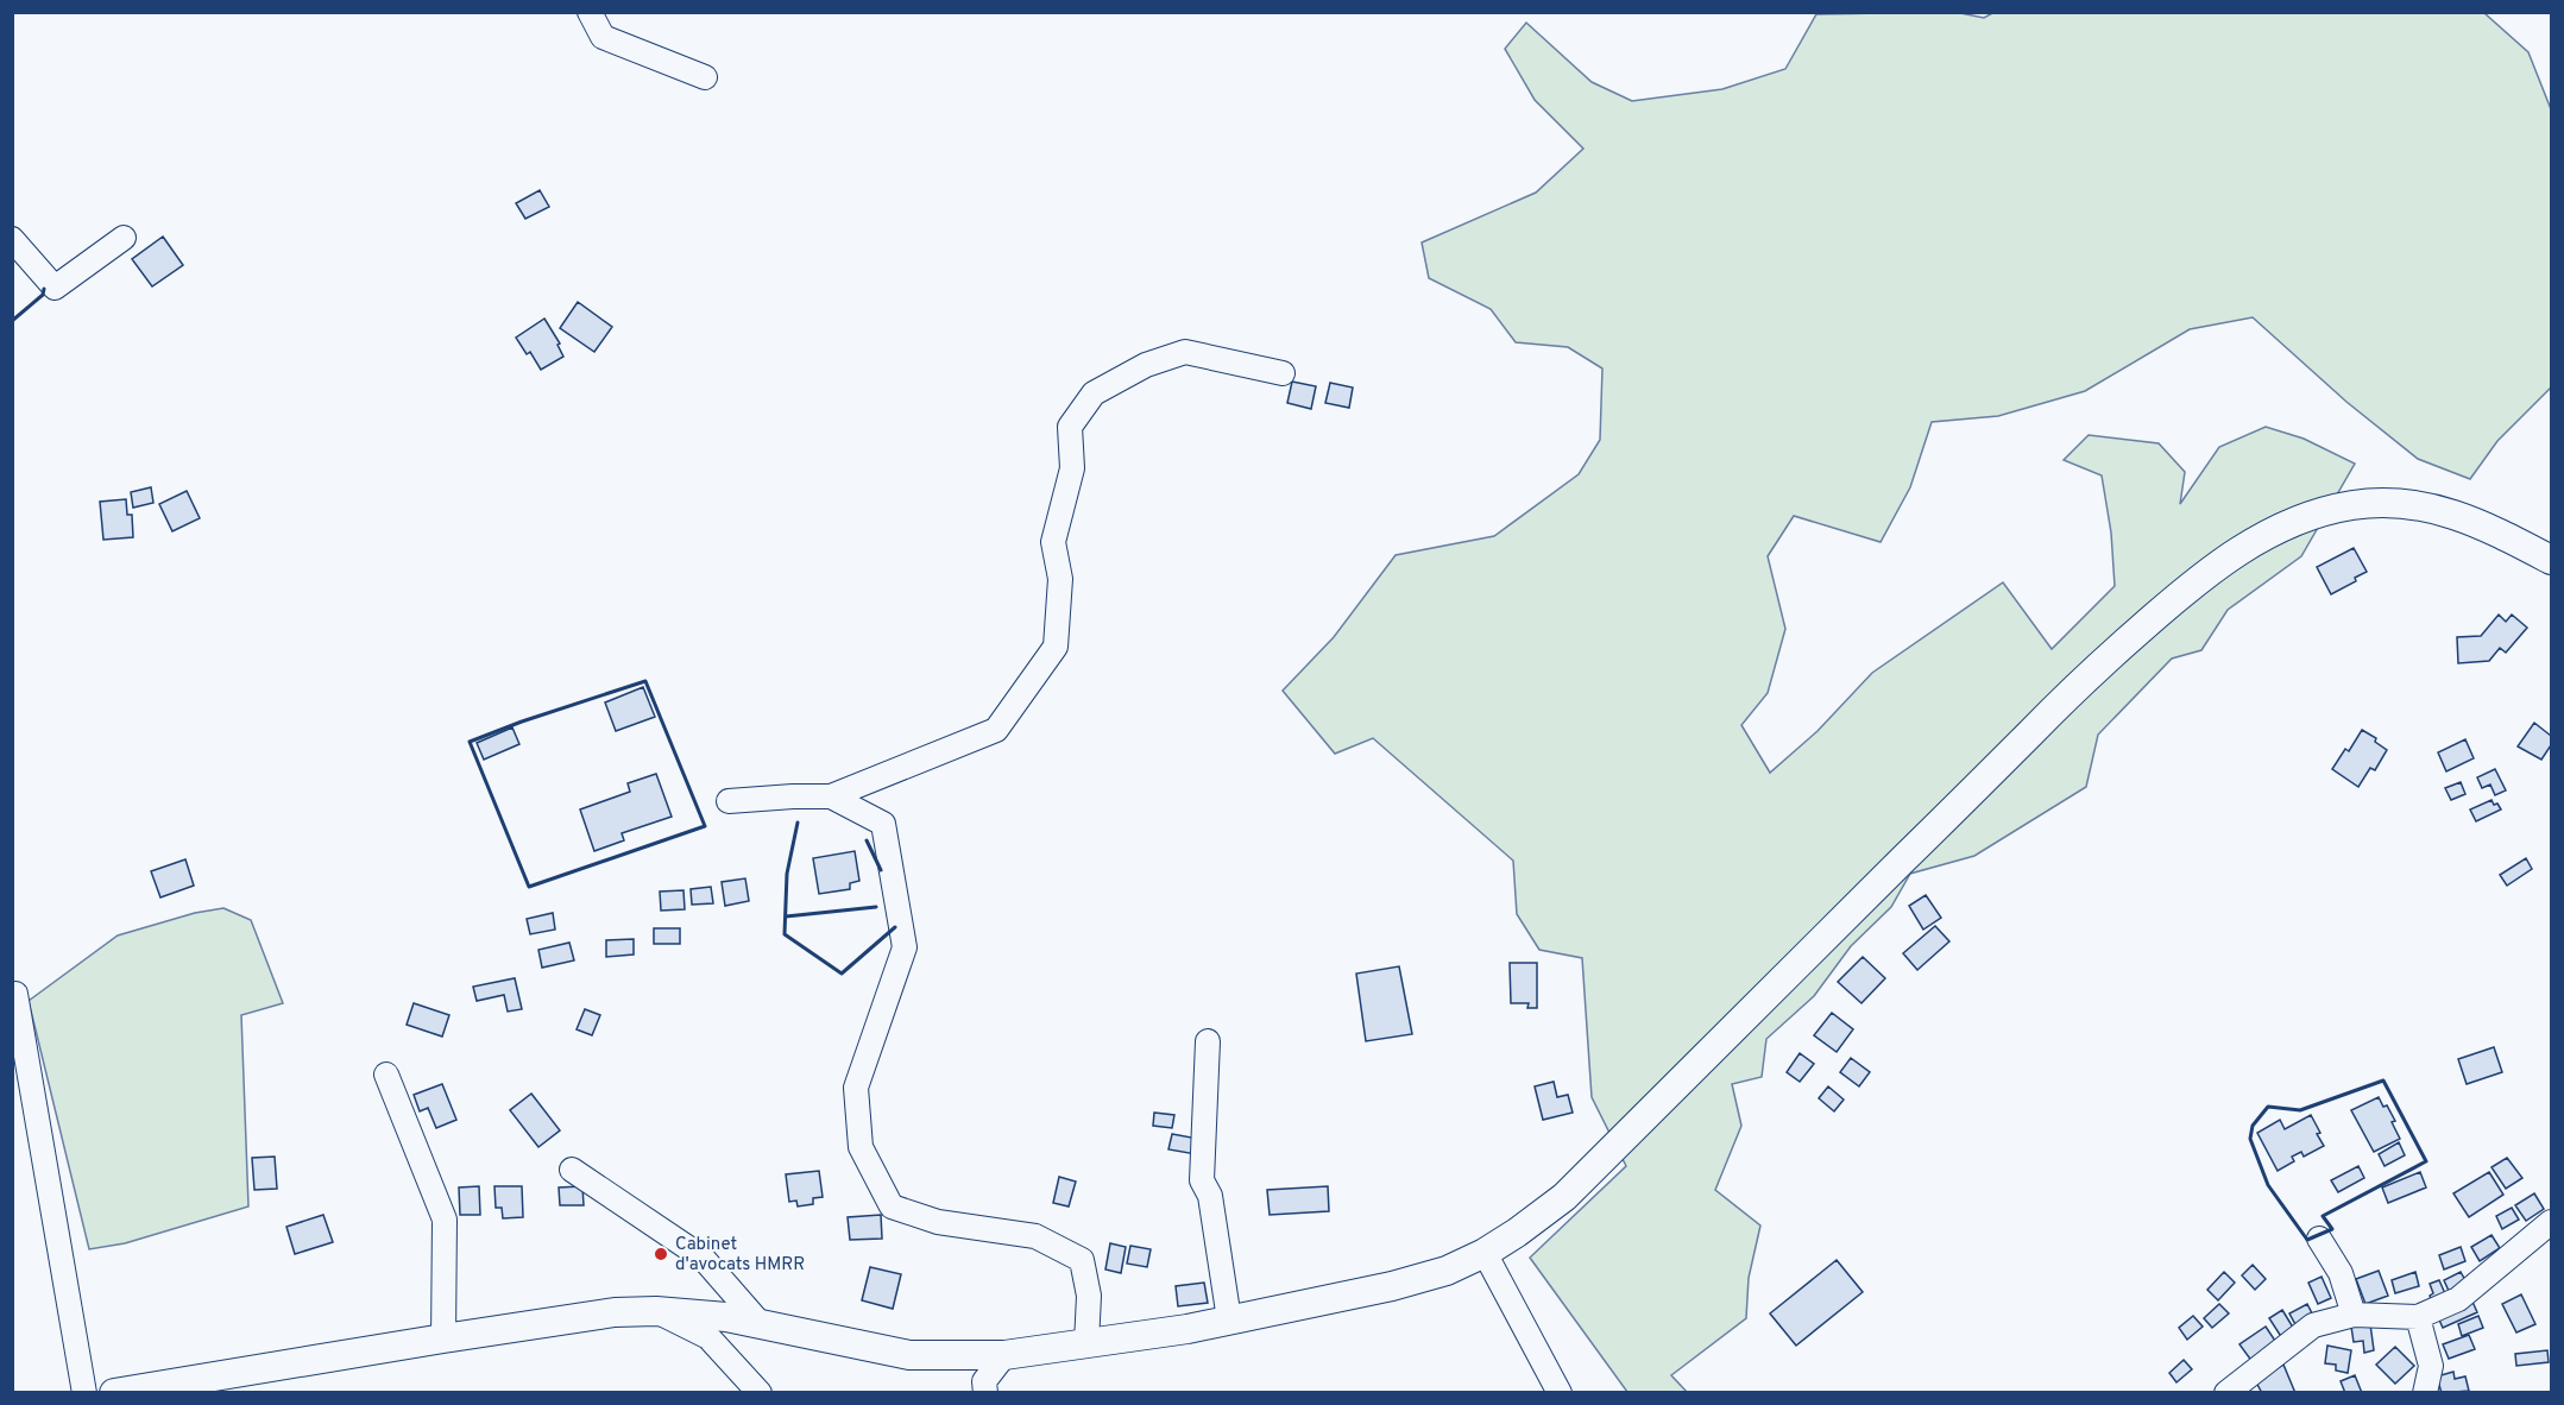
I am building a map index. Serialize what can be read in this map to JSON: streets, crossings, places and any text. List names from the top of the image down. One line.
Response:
{"places":["Cabinet d'avocats HMRR"]}
